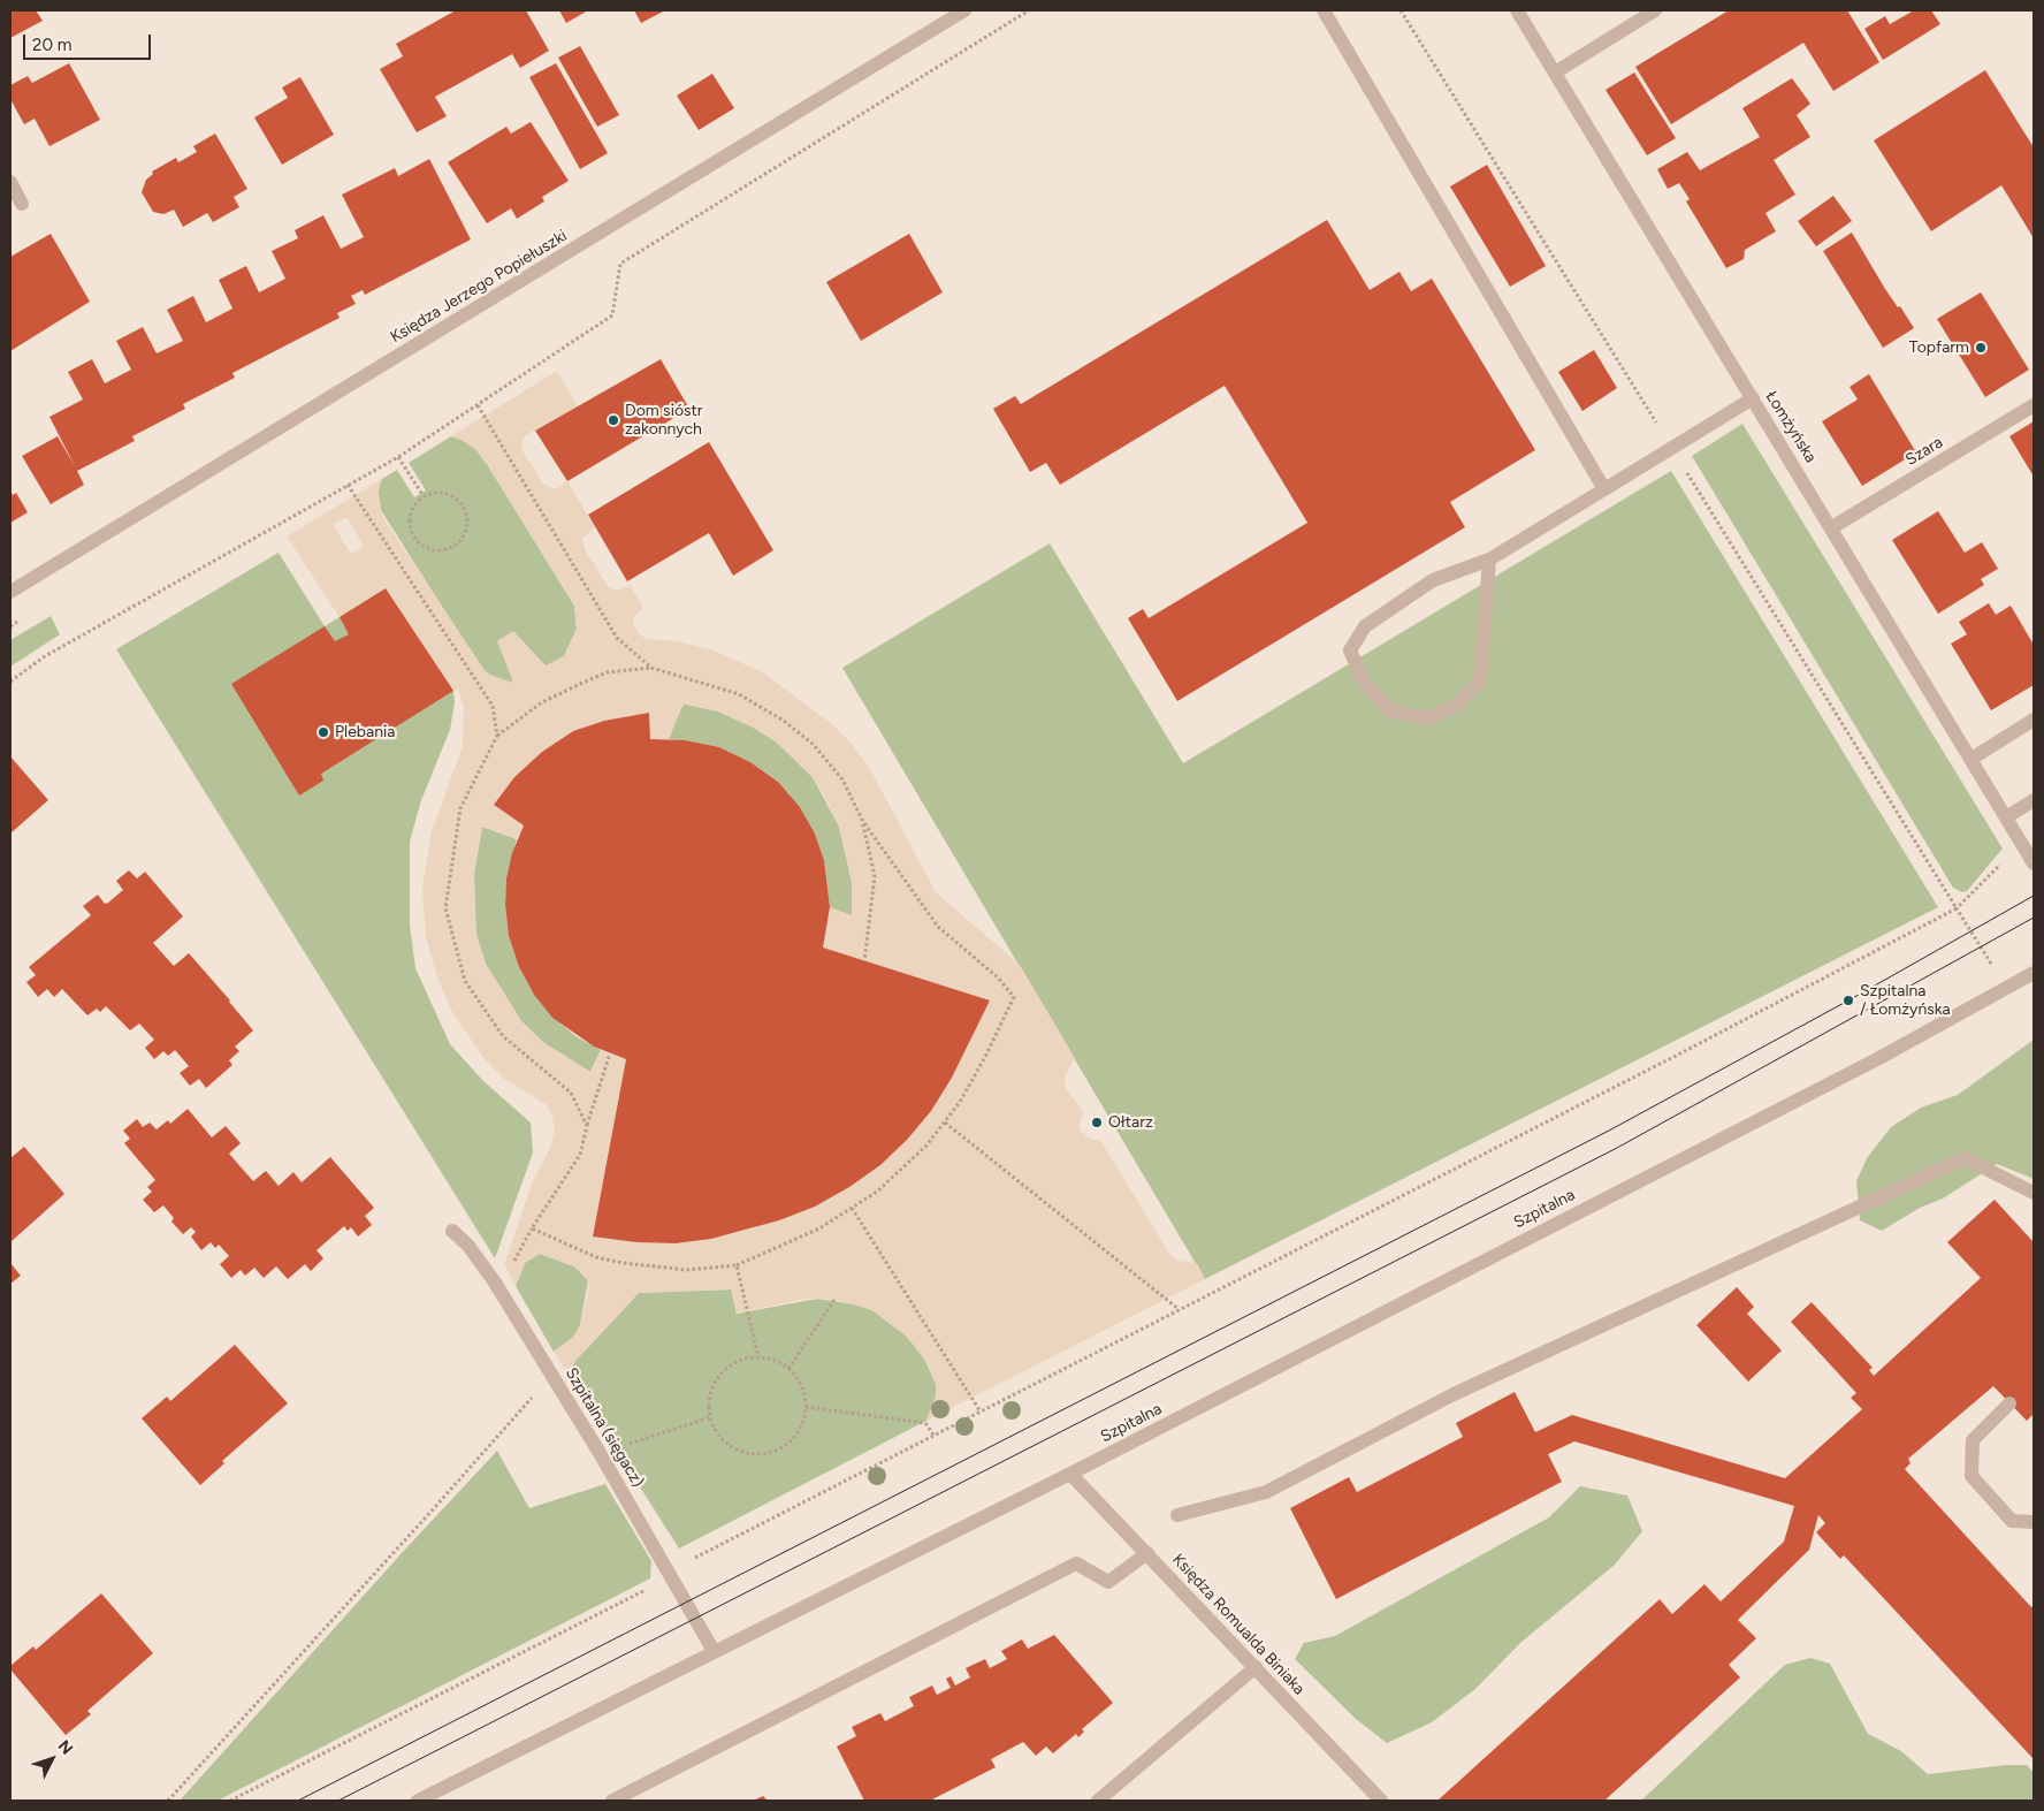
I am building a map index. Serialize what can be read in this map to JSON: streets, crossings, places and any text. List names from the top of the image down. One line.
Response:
{"streets":{"street":["Księdza Jerzego Popiełuszki","Łomżyńska","Szara","Szpitalna","Szpitalna (sięgacz)","Księdza Romualda Biniaka"]},"crossings":[["Łomżyńska","Szara"],["Szpitalna","Szpitalna (sięgacz)"],["Szpitalna","Księdza Romualda Biniaka"]],"places":["Topfarm","Dom sióstr zakonnych","Plebania","Szpitalna / Łomżyńska","Ołtarz"],"scale_bar":"20 m","north":"top right"}
